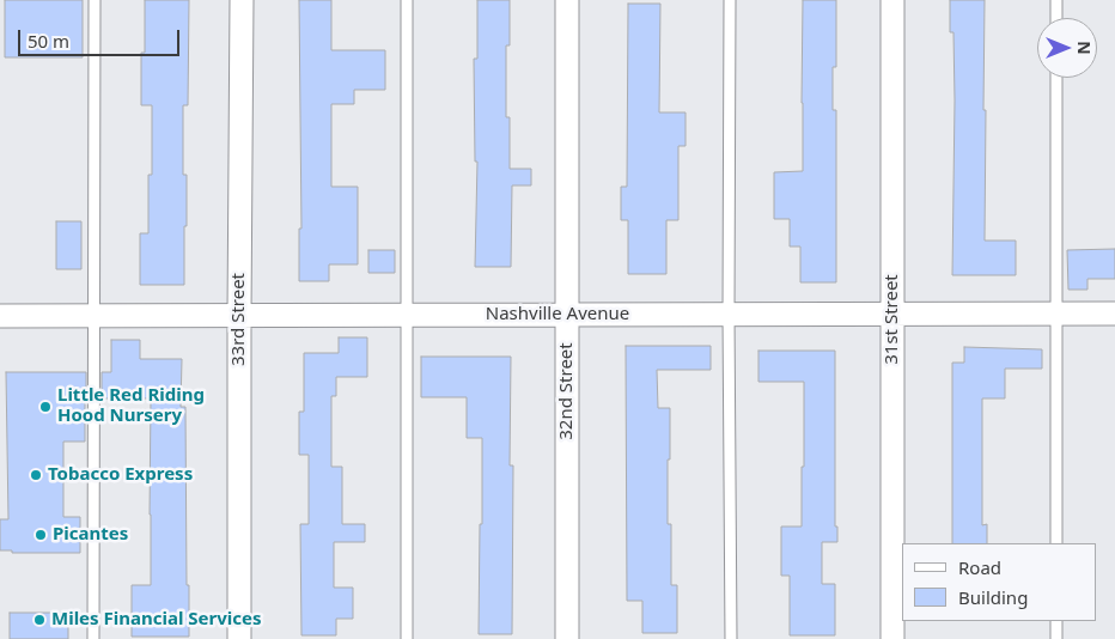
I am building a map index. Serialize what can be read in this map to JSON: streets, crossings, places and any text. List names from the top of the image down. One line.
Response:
{"streets":{"street":["Nashville Avenue","33rd Street","31st Street","32nd Street"]},"crossings":[["Nashville Avenue","33rd Street"],["Nashville Avenue","31st Street"],["Nashville Avenue","32nd Street"]],"places":["Little Red Riding Hood Nursery","Tobacco Express","Picantes","Miles Financial Services"],"legend":["Road","Building"],"scale_bar":"50 m","north":"right"}
